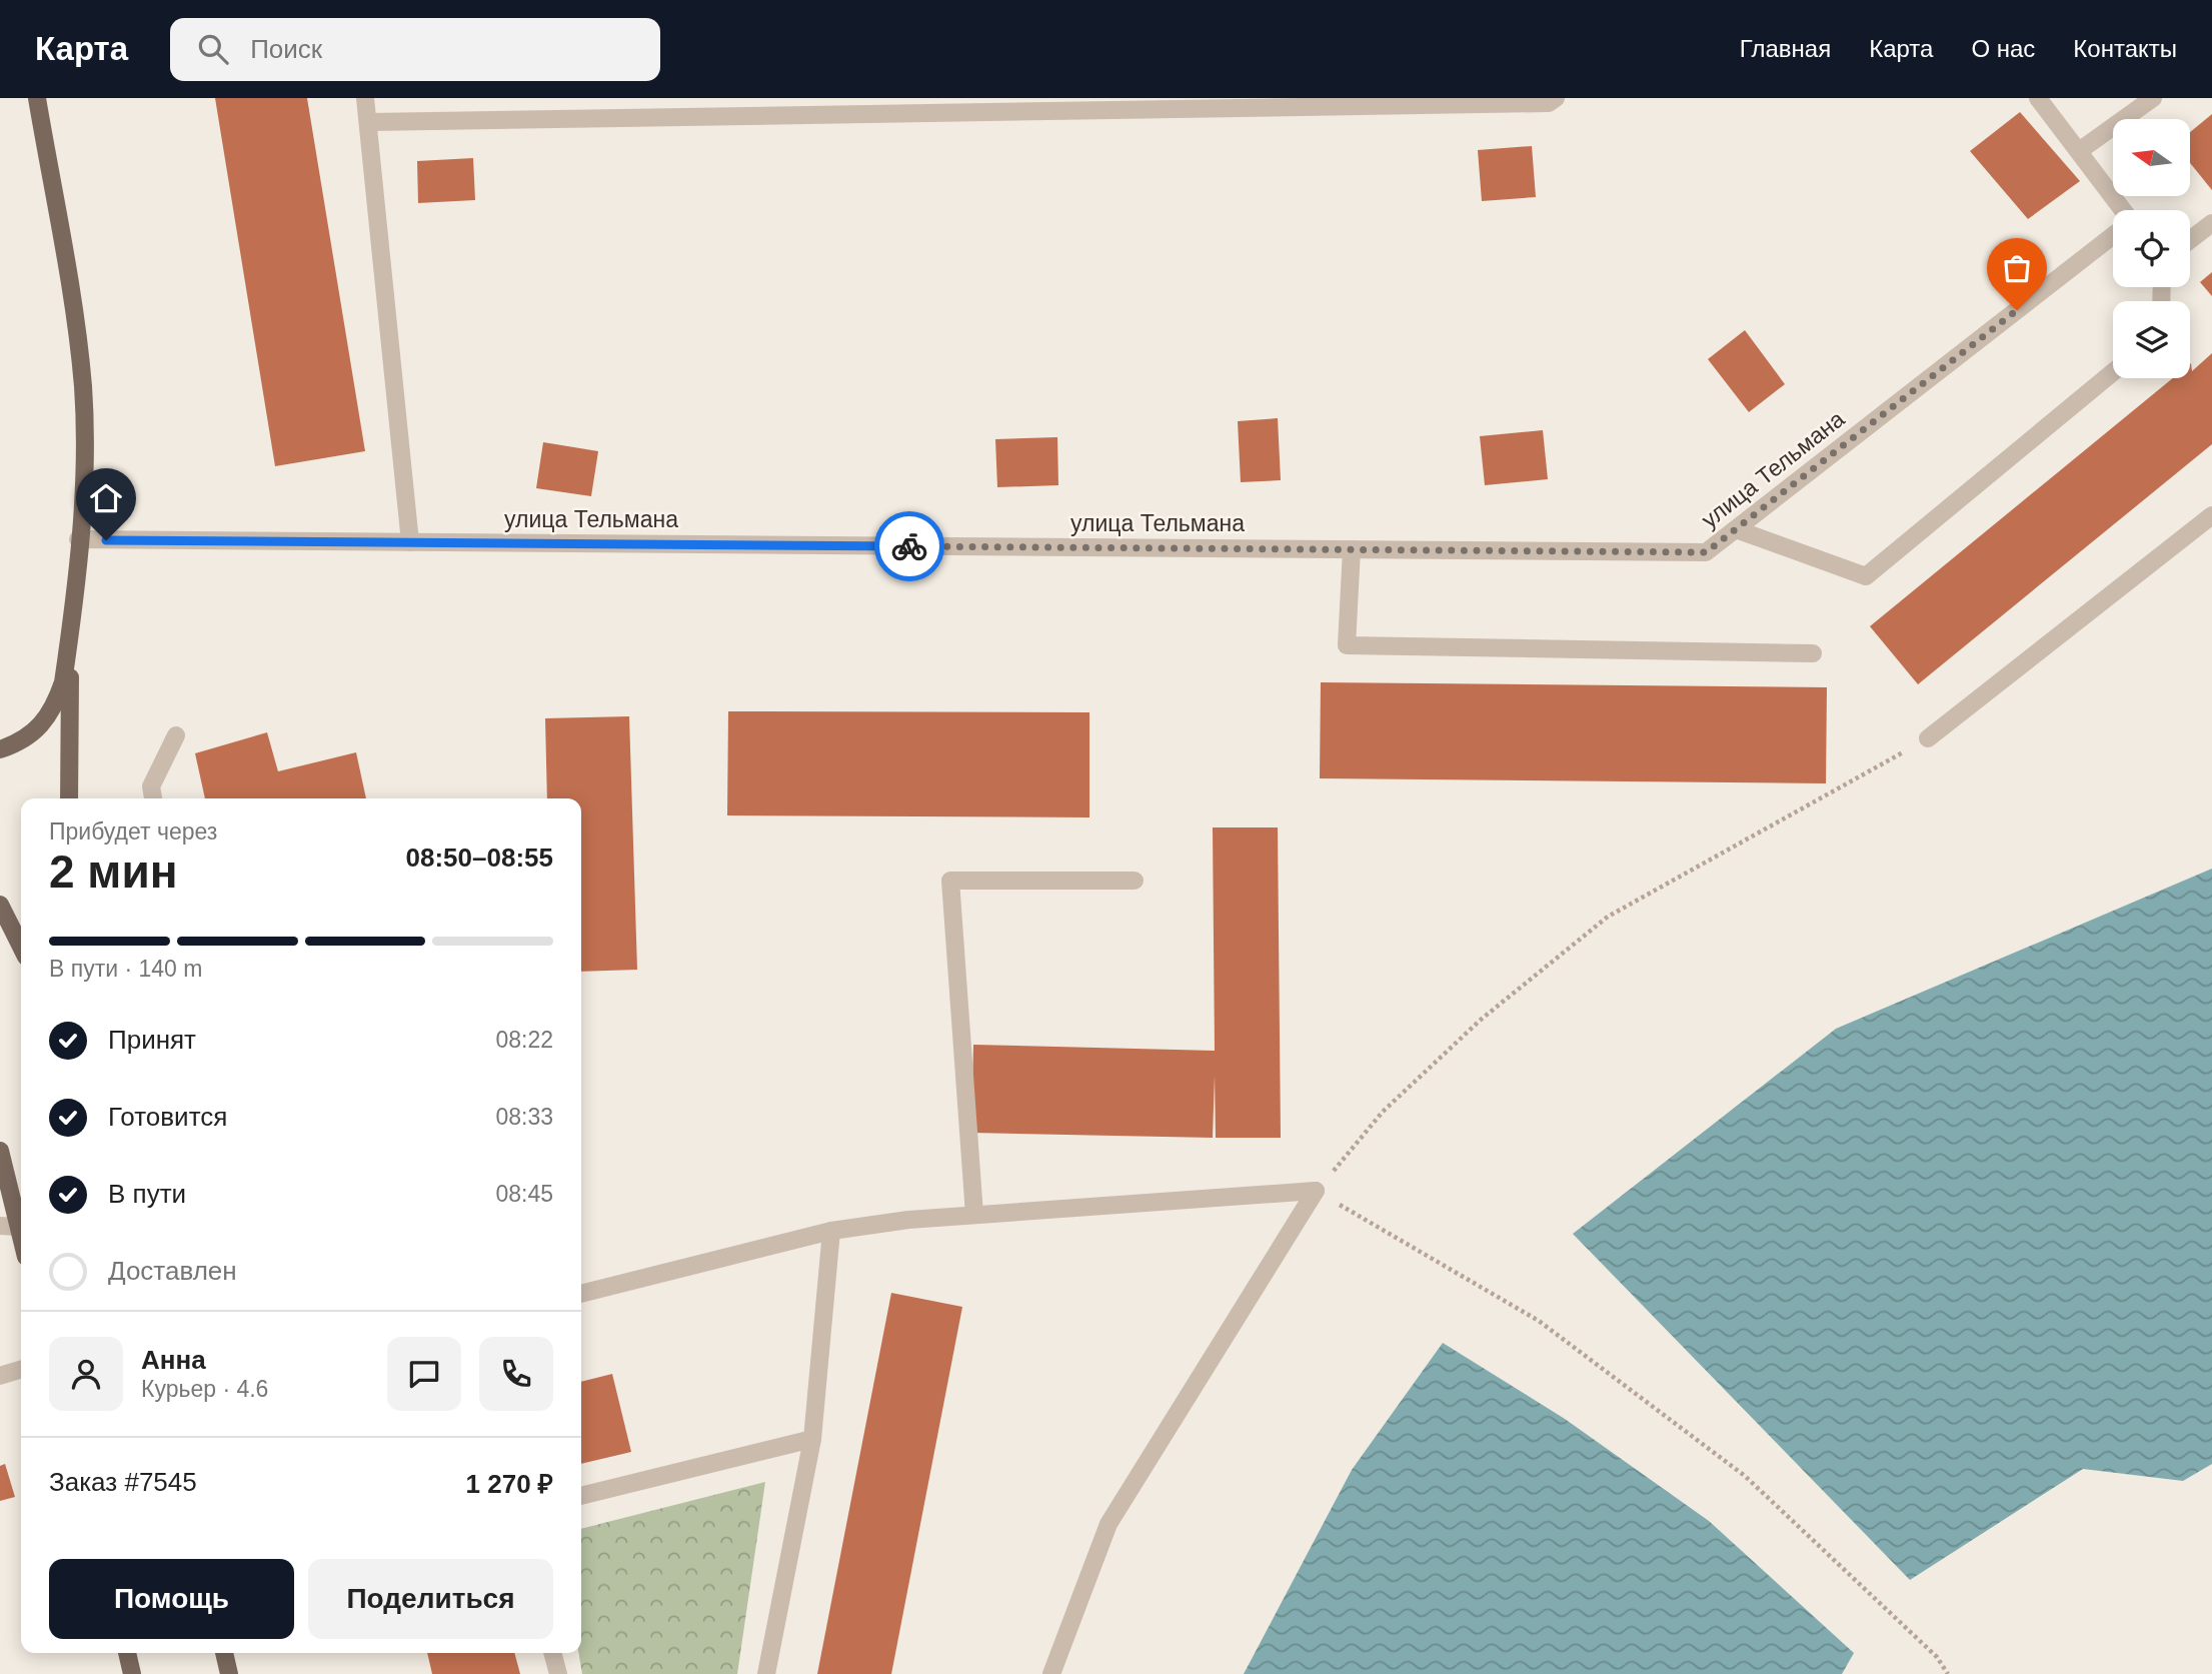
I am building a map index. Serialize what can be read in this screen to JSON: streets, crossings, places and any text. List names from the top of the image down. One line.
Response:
{"streets":{"street":["улица Тельмана"]},"north":"left","page":{"header":"Карта","search":"Поиск","nav":["Главная","Карта","О нас","Контакты"],"heading":["2 мин","Прибудет через","08:50–08:55"],"panel":["Анна","Курьер · 4.6","Заказ #7545","1 270 ₽"],"bar":"В пути · 140 m","list":[["Принят","08:22"],["Готовится","08:33"],["В пути","08:45"],"Доставлен"],"buttons":["Помощь","Поделиться"]}}
